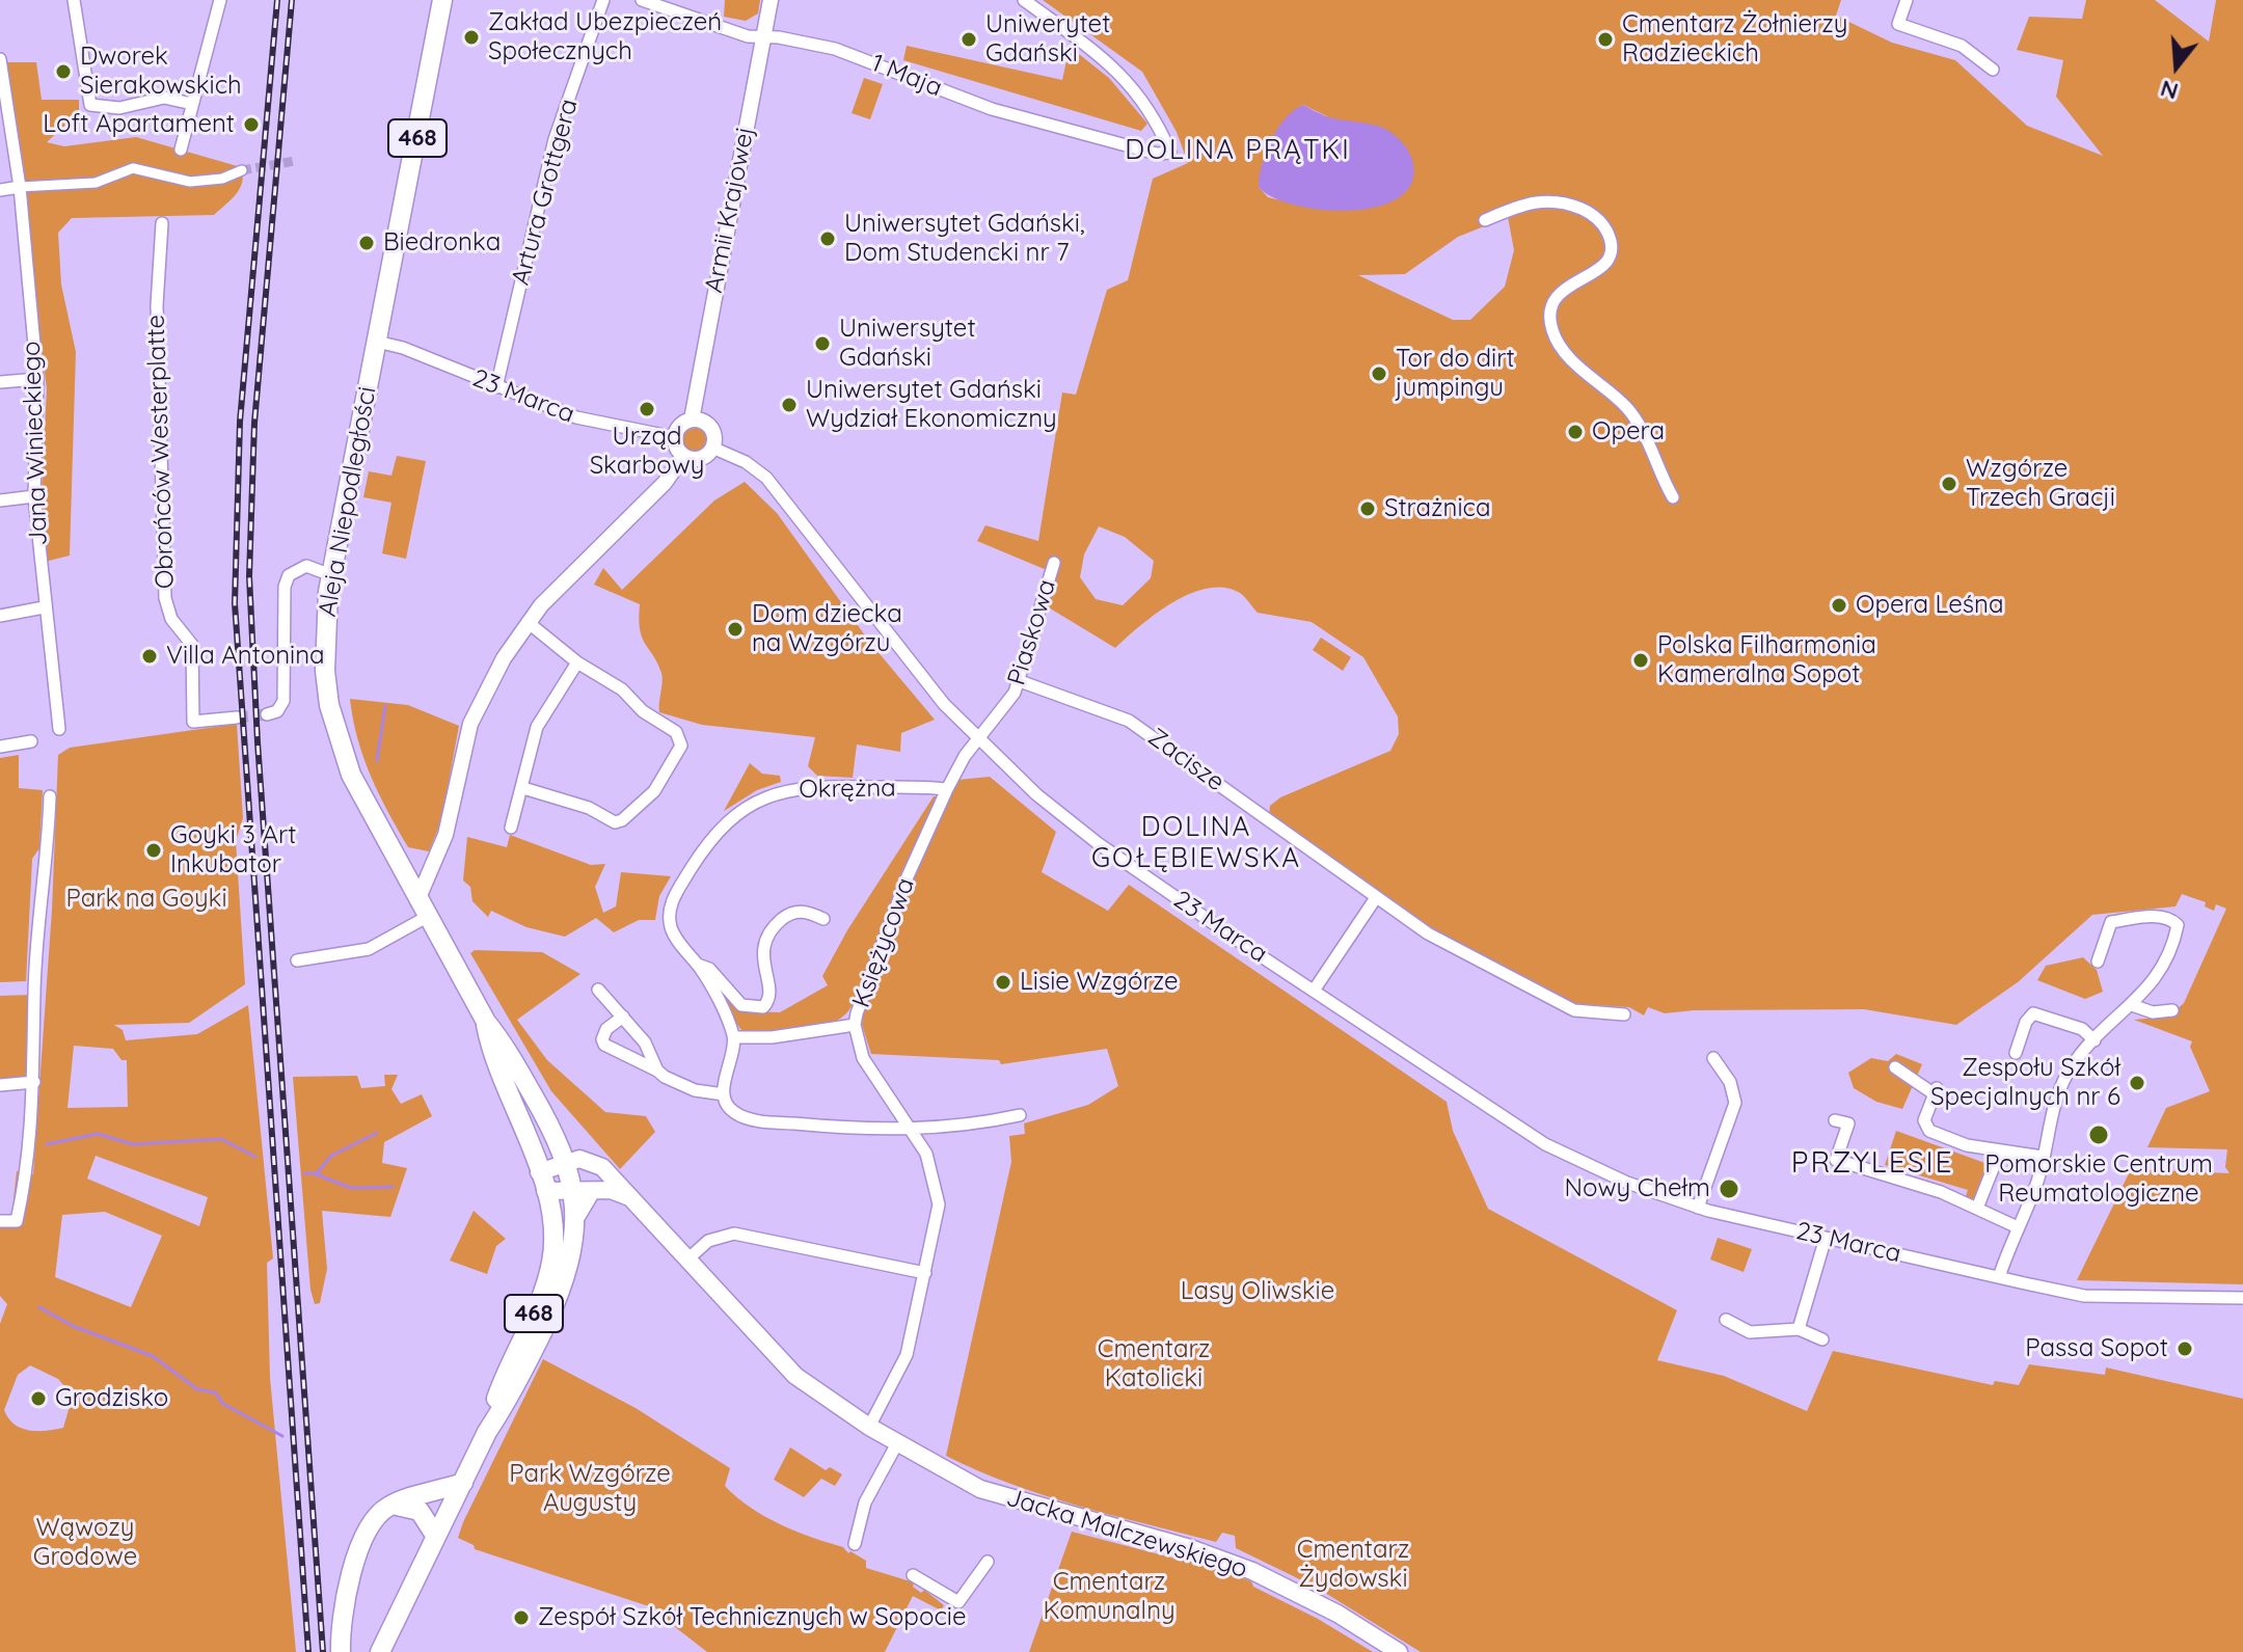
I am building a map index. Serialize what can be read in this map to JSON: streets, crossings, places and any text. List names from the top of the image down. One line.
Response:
{"streets":{"main road":["468","Aleja Niepodległości","Jacka Malczewskiego"],"street":["1 Maja","Artura Grottgera","Armii Krajowej","23 Marca","Jana Winieckiego","Obrońców Westerplatte","Piaskowa","Zacisze","Okrężna","Księżycowa"]},"crossings":[["1 Maja","Armii Krajowej"],["Artura Grottgera","23 Marca"],["Armii Krajowej","23 Marca"],["23 Marca","Aleja Niepodległości"],["23 Marca","Piaskowa"],["23 Marca","Księżycowa"],["Aleja Niepodległości","Jacka Malczewskiego"],["Piaskowa","Zacisze"],["Piaskowa","Księżycowa"],["Okrężna","Księżycowa"],["Księżycowa","Jacka Malczewskiego"]],"districts":["DOLINA PRĄTKI","DOLINA GOŁĘBIEWSKA","PRZYLESIE"],"parks":["Park na Goyki","Lasy Oliwskie","Cmentarz Katolicki","Park Wzgórze Augusty","Wąwozy Grodowe","Cmentarz Żydowski","Cmentarz Komunalny"],"places":["Zakład Ubezpieczeń Społecznych","Uniwerytet Gdański","Cmentarz Żołnierzy Radzieckich","Dworek Sierakowskich","Loft Apartament","Uniwersytet Gdański, Dom Studencki nr 7","Biedronka","Uniwersytet Gdański","Tor do dirt jumpingu","Uniwersytet Gdański Wydział Ekonomiczny","Urząd Skarbowy","Opera","Wzgórze Trzech Gracji","Strażnica","Opera Leśna","Dom dziecka na Wzgórzu","Villa Antonina","Polska Filharmonia Kameralna Sopot","Goyki 3 Art Inkubator","Lisie Wzgórze","Zespołu Szkół Specjalnych nr 6","Pomorskie Centrum Reumatologiczne","Nowy Chełm","Passa Sopot","Grodzisko","Zespół Szkół Technicznych w Sopocie"],"north":"bottom"}
